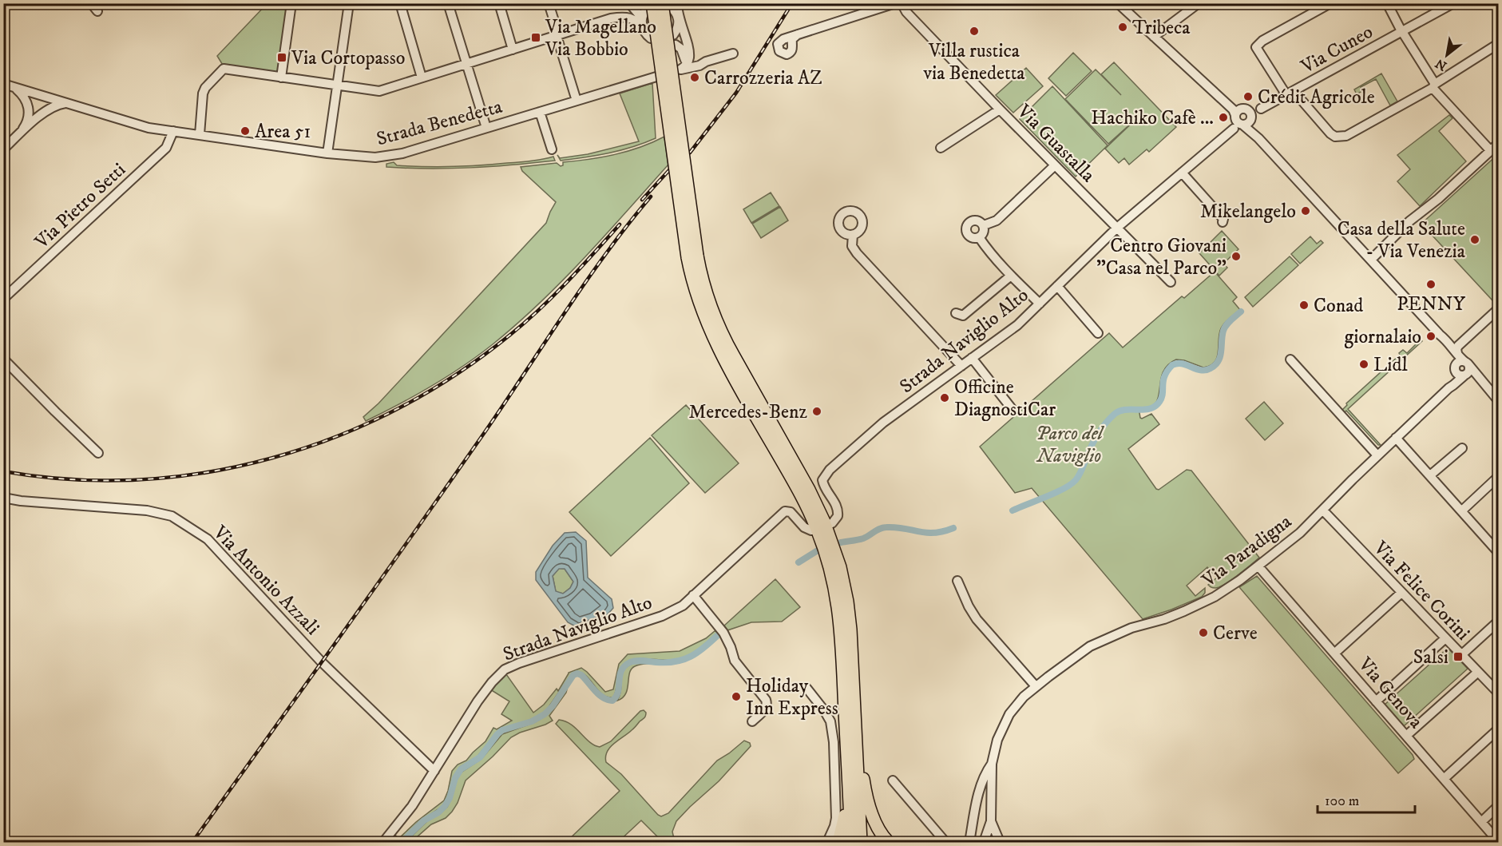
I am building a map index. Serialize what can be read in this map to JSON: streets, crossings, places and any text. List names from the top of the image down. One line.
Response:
{"streets":{"street":["Via Cuneo","Strada Benedetta","Via Guastalla","Via Pietro Setti","Strada Naviglio Alto","Via Paradigna","Via Antonio Azzali","Via Felice Corini","Via Genova"]},"crossings":[["Via Cuneo","Strada Naviglio Alto"],["Strada Benedetta","Via Pietro Setti"],["Via Guastalla","Strada Naviglio Alto"],["Strada Naviglio Alto","Via Antonio Azzali"],["Via Paradigna","Via Felice Corini"],["Via Paradigna","Via Genova"]],"parks":["Parco del Naviglio"],"places":{"other":["Tribeca","Villa rustica via Benedetta","Carrozzeria AZ","Crédit Agricole","Hachiko Cafè ...","Area 51","Mikelangelo","Casa della Salute - Via Venezia","Centro Giovani \"Casa nel Parco\"","PENNY","Conad","giornalaio","Lidl","Officine DiagnostiCar","Mercedes-Benz","Cerve","Holiday Inn Express"],"transit":["Via Magellano Via Bobbio","Via Cortopasso","Salsi"]},"scale_bar":"100 m","north":"bottom left"}
